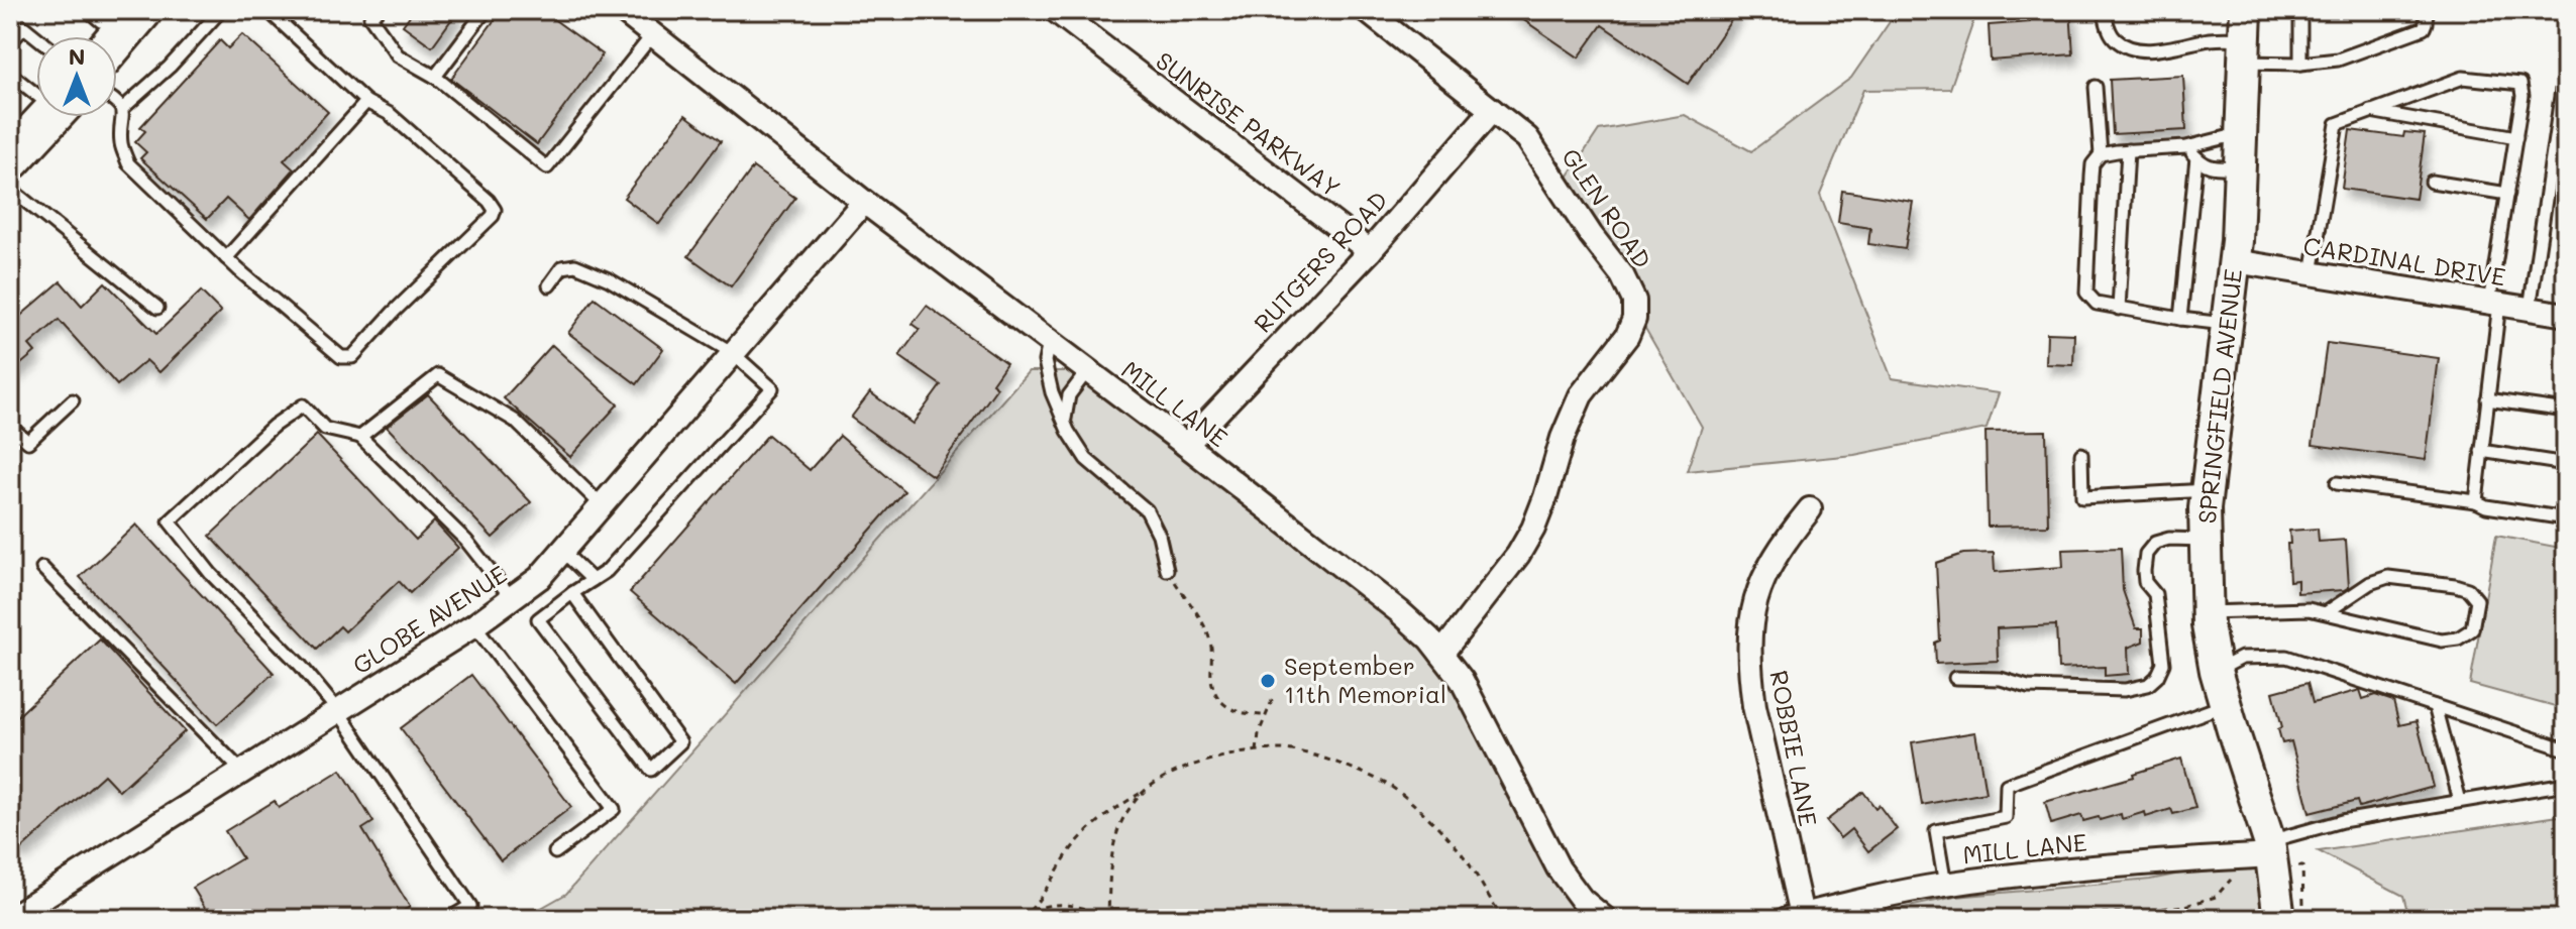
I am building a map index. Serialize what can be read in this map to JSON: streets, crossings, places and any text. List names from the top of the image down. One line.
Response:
{"streets":{"main road":["SPRINGFIELD AVENUE"],"street":["SUNRISE PARKWAY","GLEN ROAD","RUTGERS ROAD","CARDINAL DRIVE","MILL LANE","GLOBE AVENUE","ROBBIE LANE"]},"crossings":[["SUNRISE PARKWAY","RUTGERS ROAD"],["GLEN ROAD","RUTGERS ROAD"],["GLEN ROAD","MILL LANE"],["RUTGERS ROAD","MILL LANE"],["CARDINAL DRIVE","SPRINGFIELD AVENUE"],["SPRINGFIELD AVENUE","MILL LANE"],["MILL LANE","GLOBE AVENUE"],["MILL LANE","ROBBIE LANE"]],"places":["September 11th Memorial"],"north":"top"}
